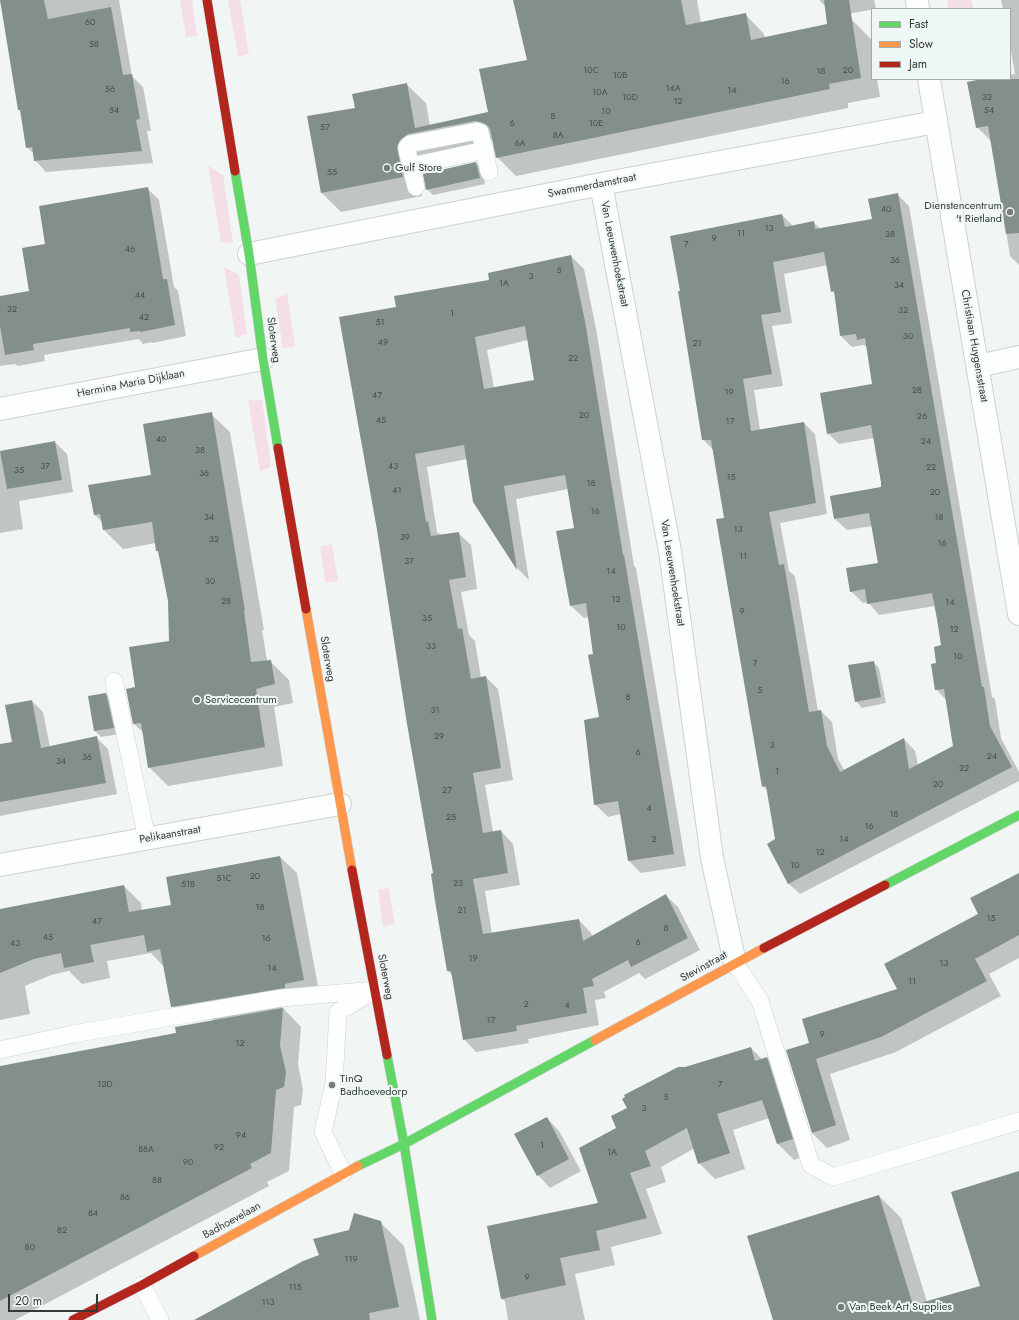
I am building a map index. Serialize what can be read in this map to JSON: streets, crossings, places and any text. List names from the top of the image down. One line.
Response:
{"streets":{"street":["Swammerdamstraat","Van Leeuwenhoekstraat","Sloterweg","Christiaan Huygensstraat","Hermina Maria Dijklaan","Pelikaanstraat","Stevinstraat","Badhoevelaan"]},"crossings":[["Swammerdamstraat","Van Leeuwenhoekstraat"],["Swammerdamstraat","Sloterweg"],["Swammerdamstraat","Christiaan Huygensstraat"],["Van Leeuwenhoekstraat","Stevinstraat"],["Sloterweg","Hermina Maria Dijklaan"],["Sloterweg","Pelikaanstraat"],["Sloterweg","Stevinstraat"],["Sloterweg","Badhoevelaan"],["Stevinstraat","Badhoevelaan"]],"places":["Gulf Store","Dienstencentrum 't Rietland","Servicecentrum","TinQ Badhoevedorp","Van Beek Art Supplies"],"house_numbers":["60","58","10C","20","18","10B","16","14A","56","14","10A","10D","32","12","54","54","10","8","6","10E","57","8A","6A","55","40","13","11","38","9","7","46","36","5","3","1A","34","44","32","32","1","42","51","30","49","21","22","28","19","47","20","26","45","17","40","24","38","37","43","22","35","36","15","18","41","20","16","34","18","13","39","32","16","11","37","14","30","12","28","14","9","35","10","12","33","10","7","5","8","31","29","3","6","24","36","34","22","1","20","27","4","18","25","16","2","14","12","10","20","51C","23","51B","18","21","15","47","8","45","16","6","43","19","13","14","11","2","4","17","9","12","12D","7","5","3","94","1","92","88A","1A","90","88","86","84","82","80","119","9","115","113"],"legend":["Fast","Slow","Jam"],"scale_bar":"20 m"}
